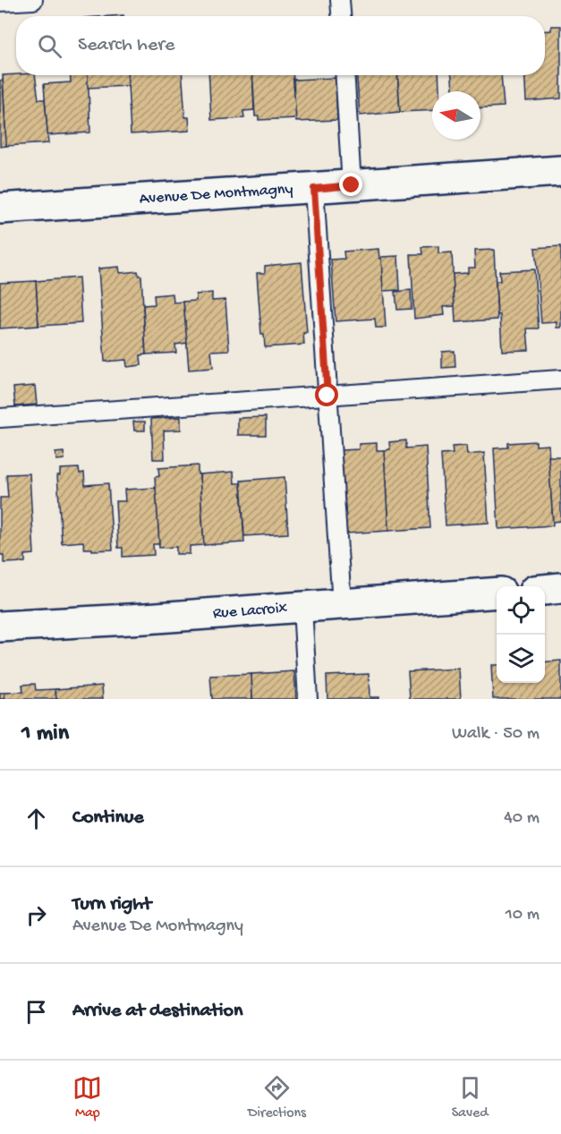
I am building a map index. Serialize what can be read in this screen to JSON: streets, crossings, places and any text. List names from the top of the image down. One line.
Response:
{"streets":{"street":["Avenue De Montmagny","Rue Lacroix"]},"north":"left","page":{"search":"Search here","heading":["1 min","Walk · 50 m"],"list":[["Continue","40 m"],["Turn right","Avenue De Montmagny","10 m"],"Arrive at destination"],"nav":["Map","Directions","Saved"]}}
